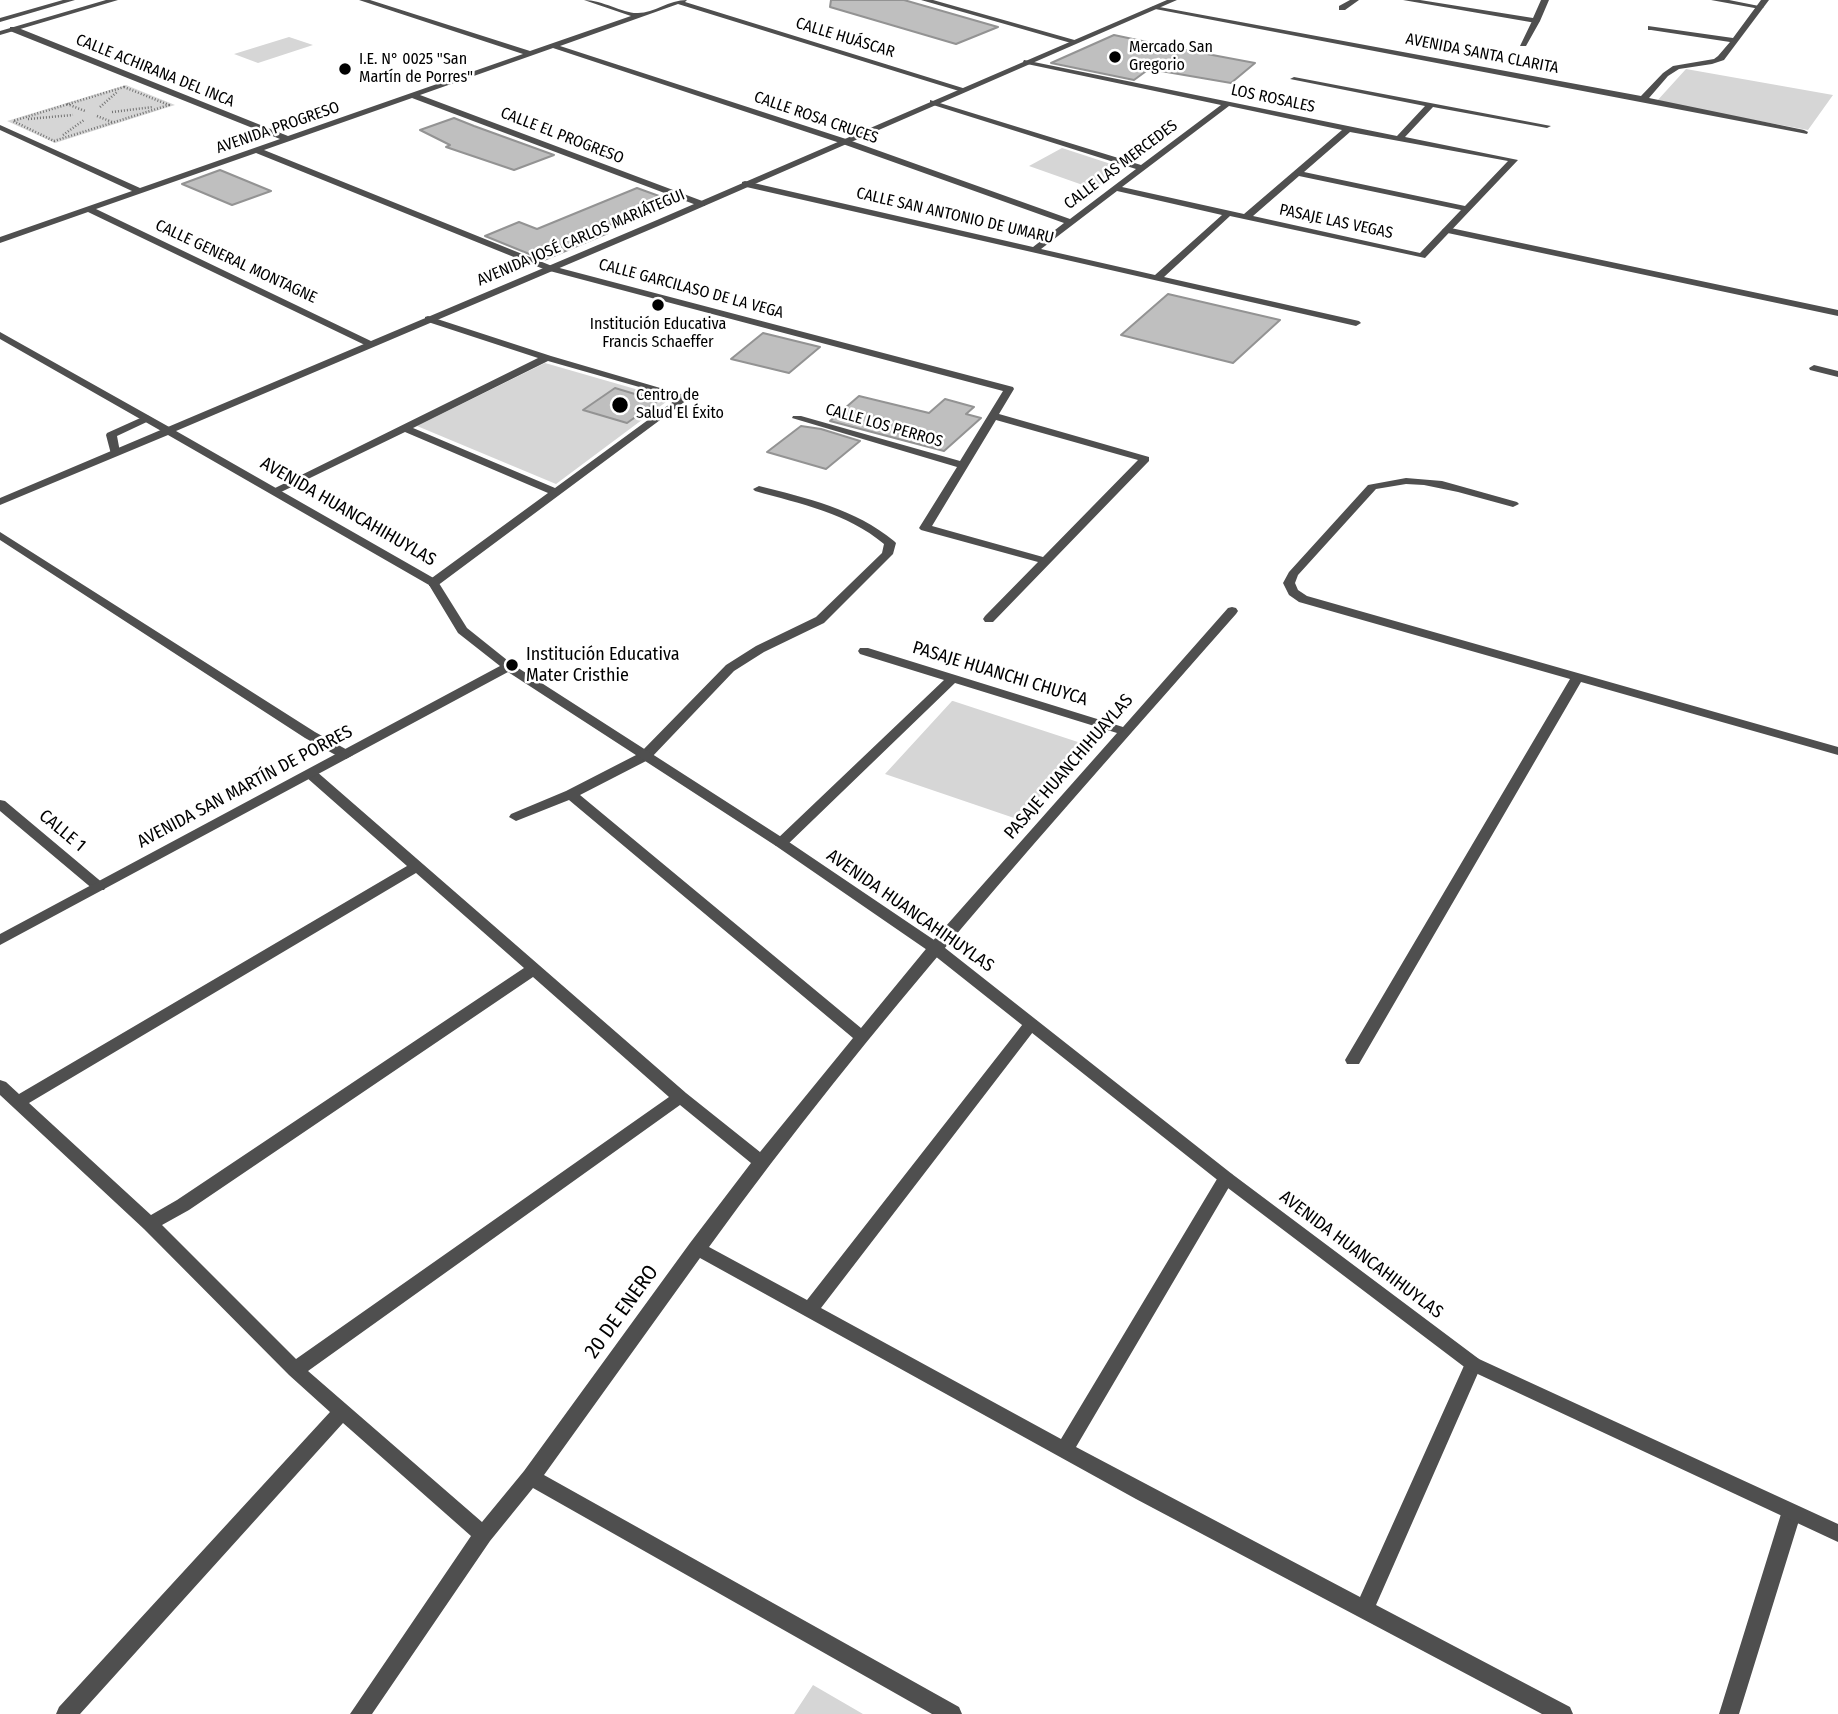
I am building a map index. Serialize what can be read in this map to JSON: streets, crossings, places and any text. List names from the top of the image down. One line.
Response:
{"streets":{"street":["CALLE HUÁSCAR","AVENIDA SANTA CLARITA","CALLE ACHIRANA DEL INCA","LOS ROSALES","CALLE ROSA CRUCES","AVENIDA PROGRESO","CALLE EL PROGRESO","CALLE LAS MERCEDES","CALLE SAN ANTONIO DE UMARU","PASAJE LAS VEGAS","AVENIDA JOSÉ CARLOS MARIÁTEGUI","CALLE GENERAL MONTAGNE","CALLE GARCILASO DE LA VEGA","CALLE LOS PERROS","AVENIDA HUANCAHIHUYLAS","PASAJE HUANCHI CHUYCA","PASAJE HUANCHIHUAYLAS","AVENIDA SAN MARTÍN DE PORRES","CALLE 1","20 DE ENERO"]},"crossings":[["CALLE HUÁSCAR","AVENIDA PROGRESO"],["CALLE HUÁSCAR","AVENIDA JOSÉ CARLOS MARIÁTEGUI"],["AVENIDA SANTA CLARITA","AVENIDA JOSÉ CARLOS MARIÁTEGUI"],["CALLE ACHIRANA DEL INCA","AVENIDA PROGRESO"],["LOS ROSALES","CALLE LAS MERCEDES"],["LOS ROSALES","PASAJE LAS VEGAS"],["LOS ROSALES","AVENIDA JOSÉ CARLOS MARIÁTEGUI"],["CALLE ROSA CRUCES","AVENIDA PROGRESO"],["CALLE ROSA CRUCES","CALLE LAS MERCEDES"],["CALLE ROSA CRUCES","AVENIDA JOSÉ CARLOS MARIÁTEGUI"],["AVENIDA PROGRESO","CALLE EL PROGRESO"],["AVENIDA PROGRESO","CALLE GENERAL MONTAGNE"],["AVENIDA PROGRESO","CALLE GARCILASO DE LA VEGA"],["CALLE EL PROGRESO","AVENIDA JOSÉ CARLOS MARIÁTEGUI"],["CALLE LAS MERCEDES","CALLE SAN ANTONIO DE UMARU"],["CALLE LAS MERCEDES","PASAJE LAS VEGAS"],["CALLE SAN ANTONIO DE UMARU","AVENIDA JOSÉ CARLOS MARIÁTEGUI"],["AVENIDA JOSÉ CARLOS MARIÁTEGUI","CALLE GENERAL MONTAGNE"],["AVENIDA JOSÉ CARLOS MARIÁTEGUI","CALLE GARCILASO DE LA VEGA"],["AVENIDA JOSÉ CARLOS MARIÁTEGUI","AVENIDA HUANCAHIHUYLAS"],["AVENIDA HUANCAHIHUYLAS","PASAJE HUANCHIHUAYLAS"],["AVENIDA HUANCAHIHUYLAS","AVENIDA SAN MARTÍN DE PORRES"],["AVENIDA HUANCAHIHUYLAS","20 DE ENERO"],["PASAJE HUANCHI CHUYCA","PASAJE HUANCHIHUAYLAS"],["PASAJE HUANCHIHUAYLAS","20 DE ENERO"],["AVENIDA SAN MARTÍN DE PORRES","CALLE 1"]],"places":["Mercado San Gregorio","I.E. N° 0025 \"San Martín de Porres\"","Institución Educativa Francis Schaeffer","Centro de Salud El Éxito","Institución Educativa Mater Cristhie"]}
